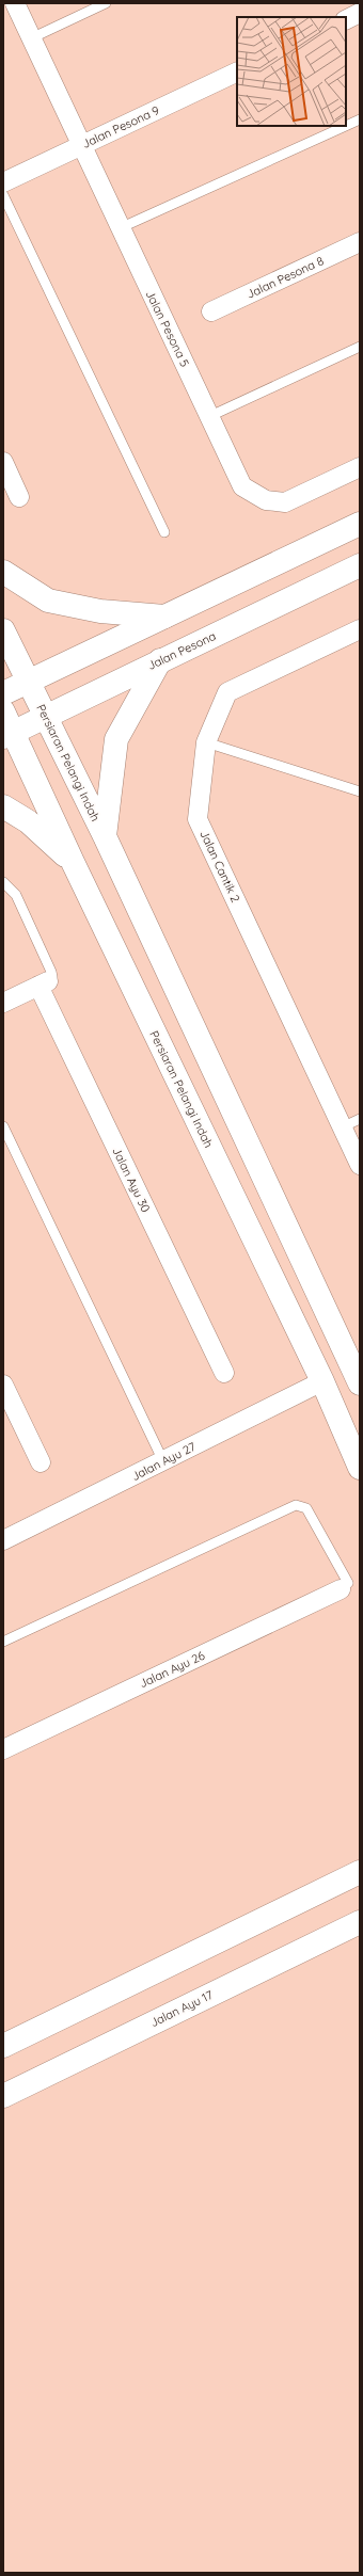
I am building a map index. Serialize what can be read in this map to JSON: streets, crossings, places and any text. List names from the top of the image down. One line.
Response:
{"streets":{"main road":["Jalan Pesona","Persiaran Pelangi Indah","Jalan Ayu 17"],"street":["Jalan Pesona 9","Jalan Pesona 8","Jalan Pesona 5","Jalan Cantik 2","Jalan Ayu 30","Jalan Ayu 27","Jalan Ayu 26"]},"crossings":[["Jalan Pesona 9","Jalan Pesona 5"],["Jalan Pesona","Persiaran Pelangi Indah"],["Persiaran Pelangi Indah","Jalan Ayu 27"]]}
